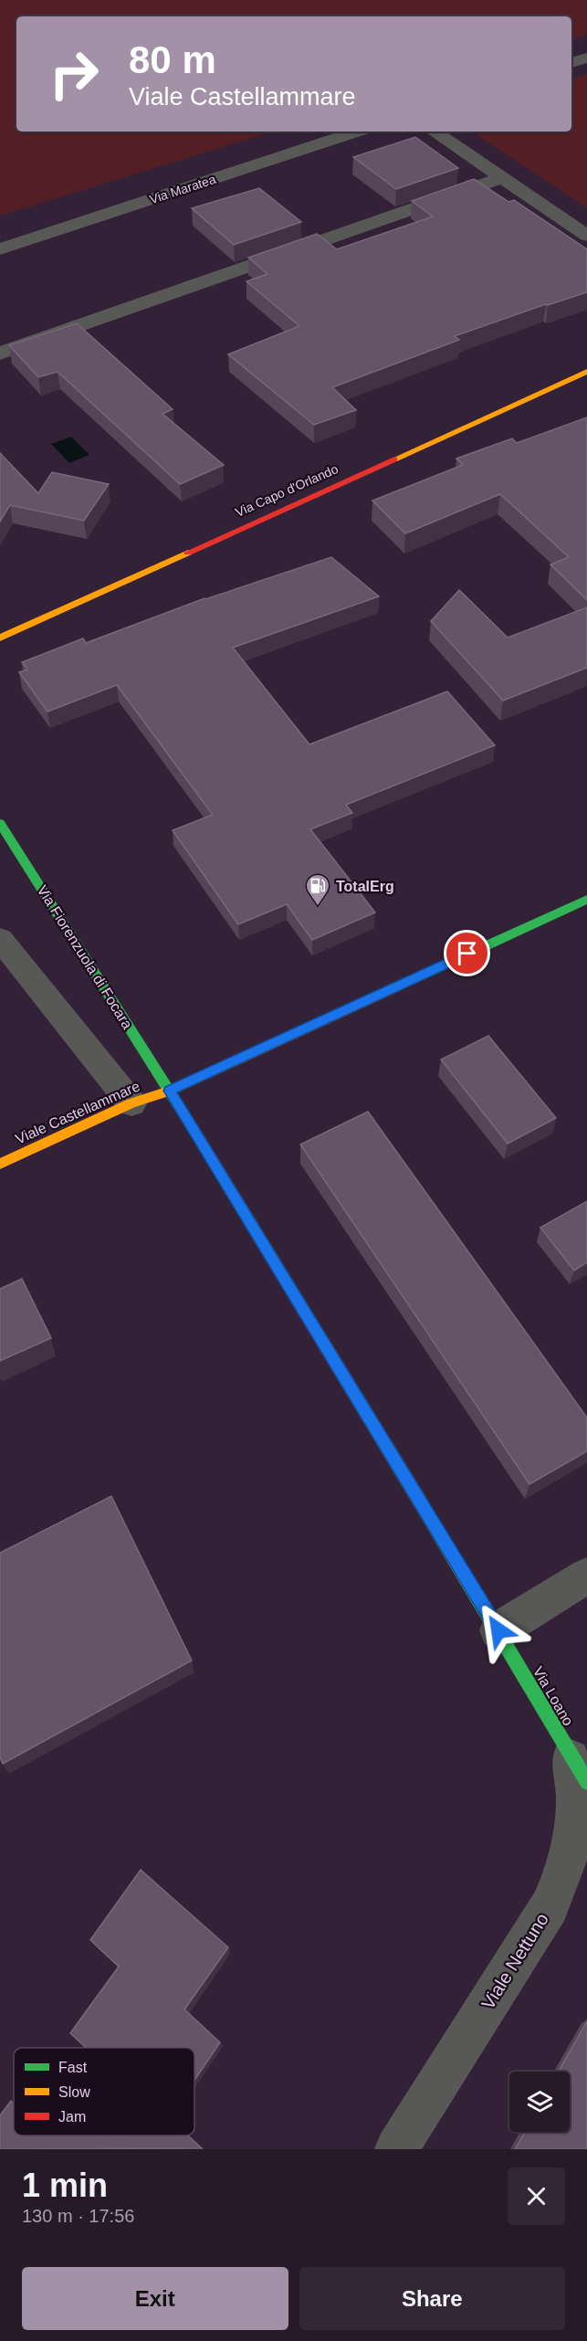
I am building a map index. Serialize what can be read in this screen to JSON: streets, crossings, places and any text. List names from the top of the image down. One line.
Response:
{"streets":{"street":["Via Maratea","Via Capo d'Orlando","Via Fiorenzuola di Focara","Viale Castellammare","Via Loano","Viale Nettuno"]},"crossings":[["Via Fiorenzuola di Focara","Viale Castellammare"],["Via Fiorenzuola di Focara","Via Loano"],["Viale Castellammare","Via Loano"],["Via Loano","Viale Nettuno"]],"places":{"fuel station":["TotalErg"]},"legend":["Fast","Slow","Jam"],"page":{"turn":["80 m","Viale Castellammare"],"heading":["1 min","130 m · 17:56"],"buttons":["Exit","Share"]}}
